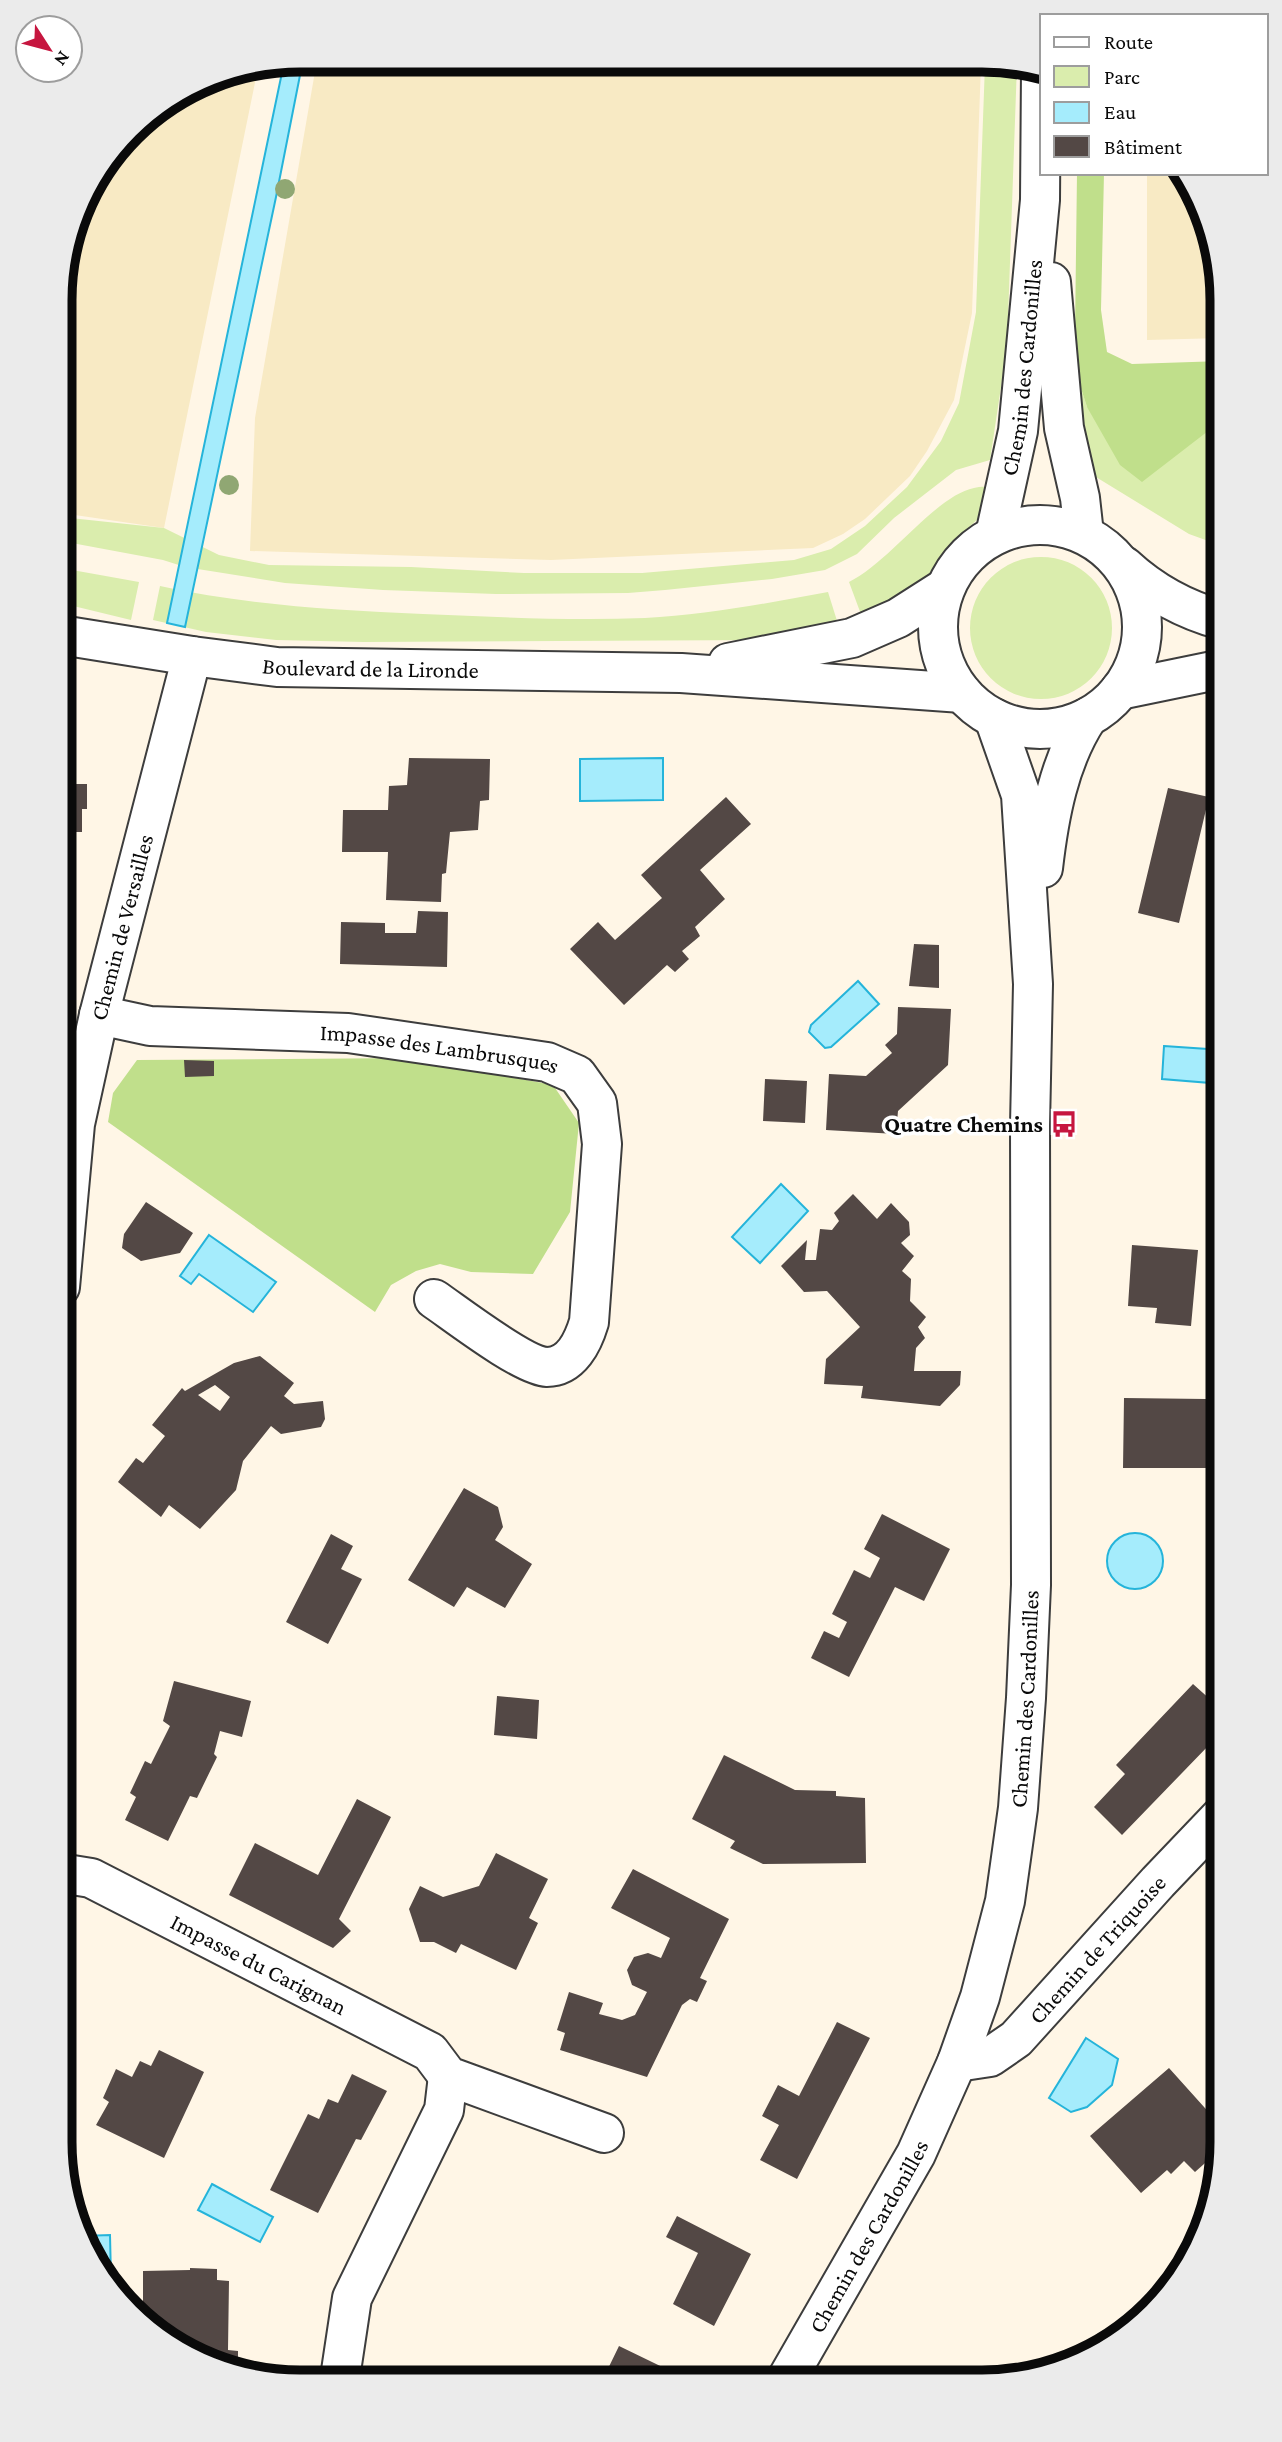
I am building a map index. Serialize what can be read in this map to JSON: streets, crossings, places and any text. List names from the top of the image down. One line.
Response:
{"streets":{"street":["Chemin des Cardonilles","Boulevard de la Lironde","Chemin de Versailles","Impasse des Lambrusques","Chemin de Triquoise","Impasse du Carignan"]},"crossings":[["Chemin des Cardonilles","Boulevard de la Lironde"],["Chemin des Cardonilles","Chemin de Triquoise"],["Boulevard de la Lironde","Chemin de Versailles"],["Chemin de Versailles","Impasse des Lambrusques"]],"places":{"bus stop":["Quatre Chemins"]},"legend":["Route","Parc","Eau","Bâtiment"],"north":"bottom right"}
